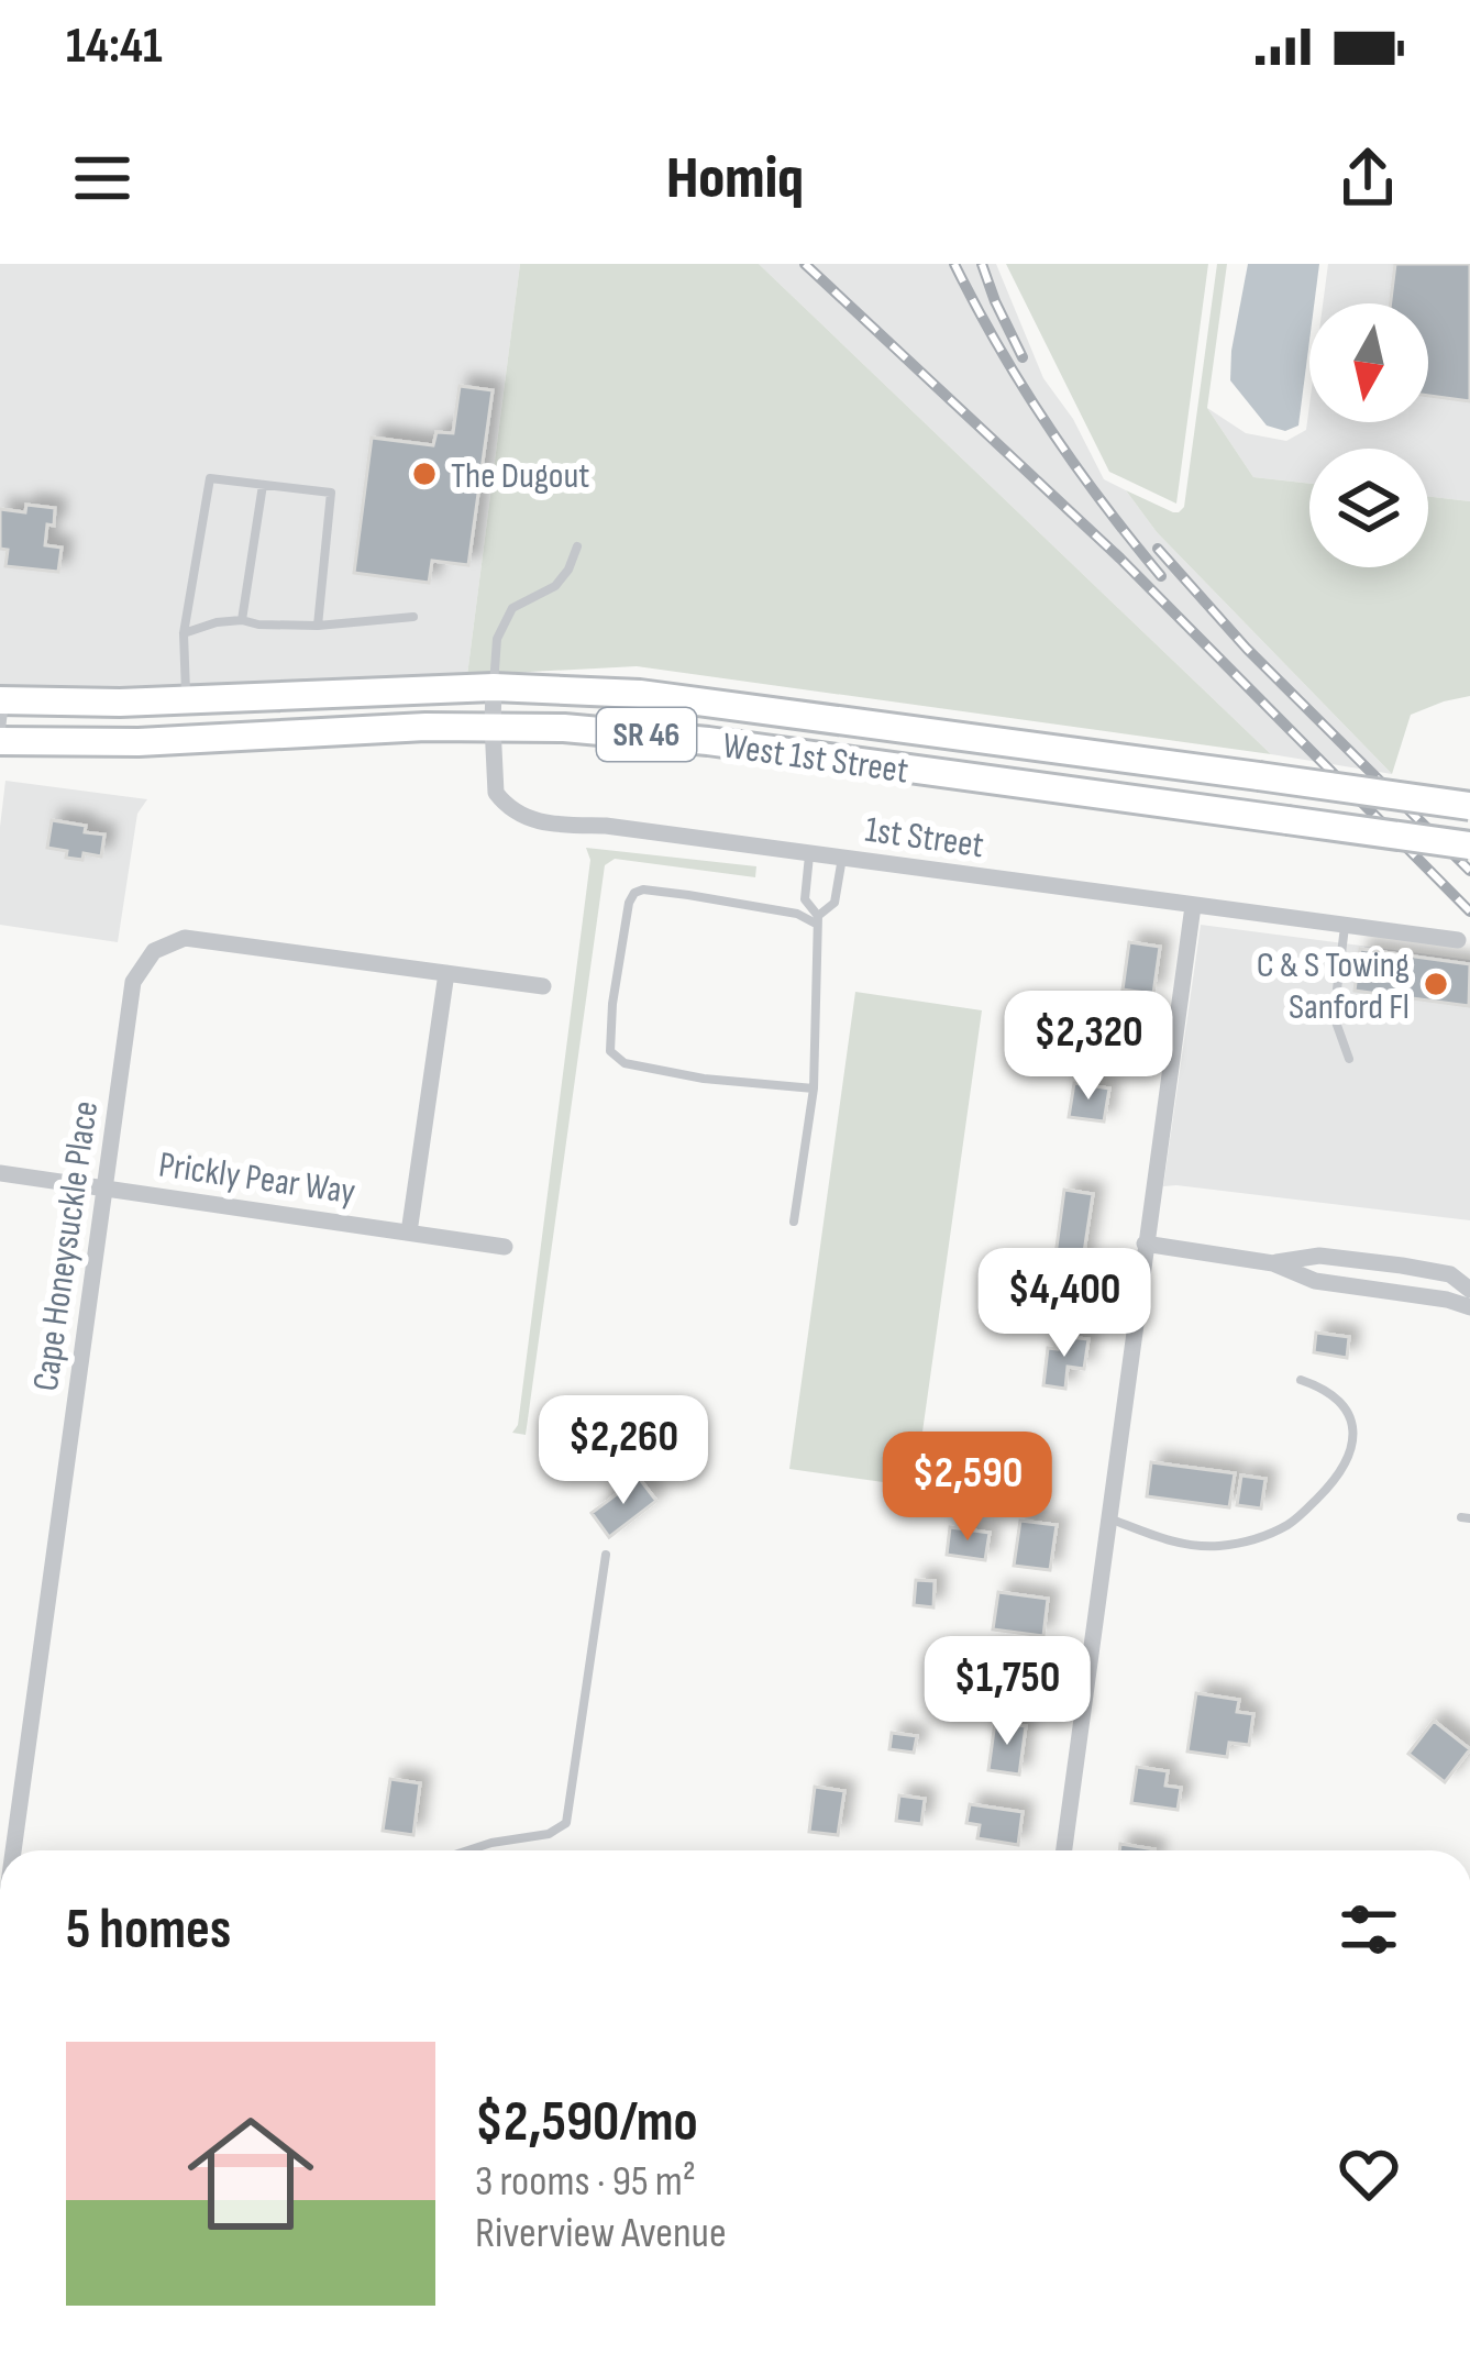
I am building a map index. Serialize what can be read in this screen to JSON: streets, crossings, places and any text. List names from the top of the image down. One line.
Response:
{"streets":{"main road":["SR 46","West 1st Street"],"street":["1st Street","Prickly Pear Way","Cape Honeysuckle Place"]},"crossings":[["West 1st Street","1st Street"],["Prickly Pear Way","Cape Honeysuckle Place"]],"places":["The Dugout","C & S Towing Sanford Fl"],"north":"bottom","page":{"status":"14:41","header":"Homiq","price":["$2,320","$4,400","$2,260","$2,590","$1,750"],"heading":"5 homes","list":[{"name":"$2,590/mo","note":"3 rooms · 95 m² · Riverview Avenue"}]}}
